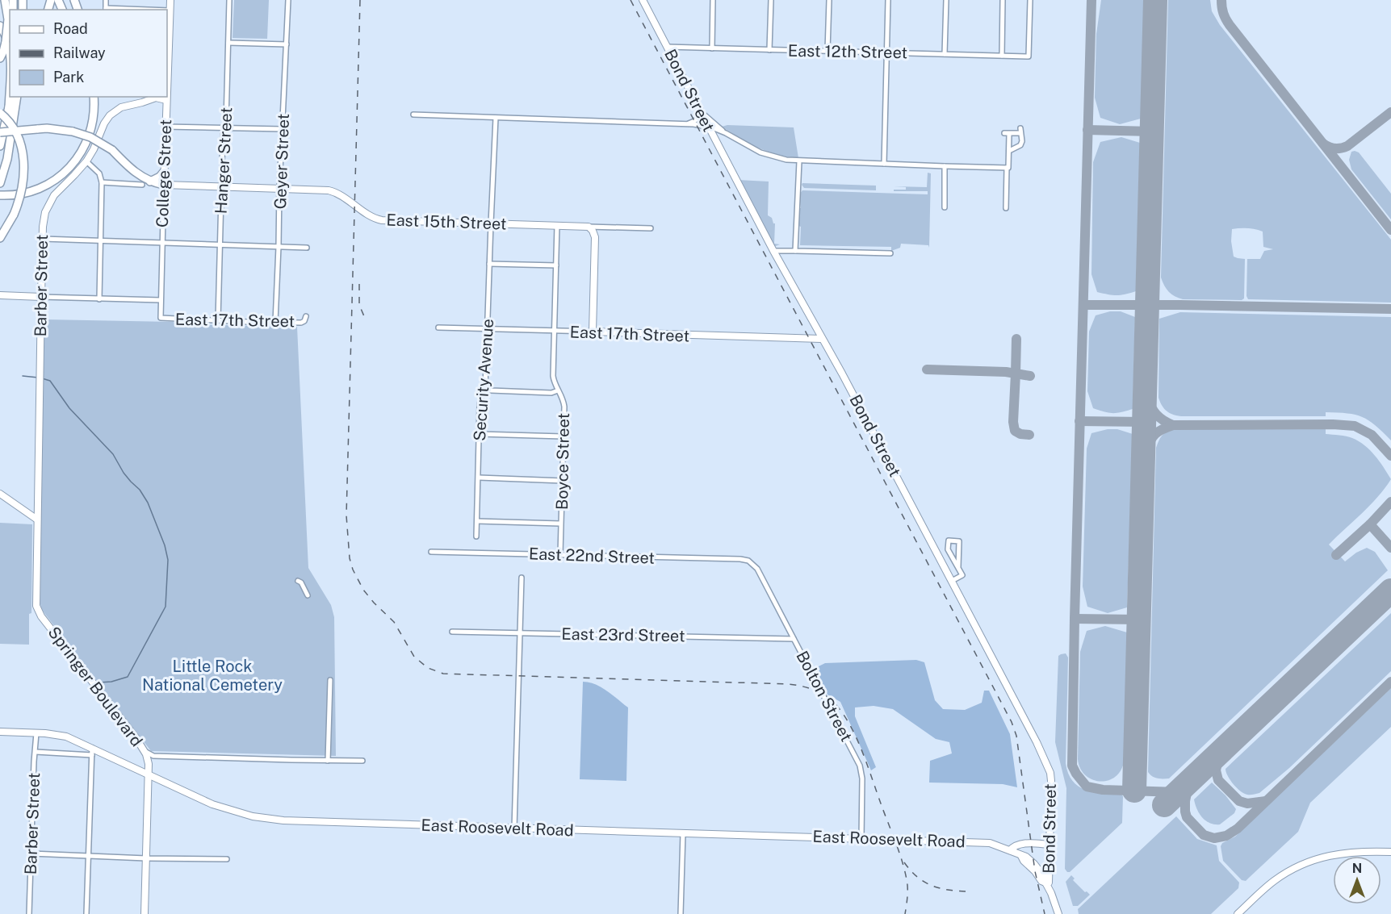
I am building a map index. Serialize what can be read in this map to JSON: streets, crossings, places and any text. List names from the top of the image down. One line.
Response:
{"streets":{"main road":["Bond Street","College Street","East 15th Street","Barber Street","East 17th Street","Springer Boulevard","East Roosevelt Road"],"street":["East 12th Street","Hanger Street","Geyer Street","Security Avenue","Boyce Street","East 22nd Street","East 23rd Street","Bolton Street"]},"crossings":[["East 12th Street","Bond Street"],["Bond Street","East 17th Street"],["Bond Street","East Roosevelt Road"],["Hanger Street","East 15th Street"],["Hanger Street","East 17th Street"],["Geyer Street","East 15th Street"],["Geyer Street","East 17th Street"],["College Street","East 15th Street"],["College Street","East 17th Street"],["East 15th Street","Security Avenue"],["East 15th Street","Boyce Street"],["Barber Street","East 17th Street"],["Barber Street","Springer Boulevard"],["Barber Street","East Roosevelt Road"],["East 17th Street","Security Avenue"],["East 17th Street","Boyce Street"],["Boyce Street","East 22nd Street"],["East 22nd Street","Bolton Street"],["East 23rd Street","Bolton Street"],["Springer Boulevard","East Roosevelt Road"],["Bolton Street","East Roosevelt Road"]],"parks":["Little Rock National Cemetery"],"legend":["Road","Railway","Park"],"north":"top"}
